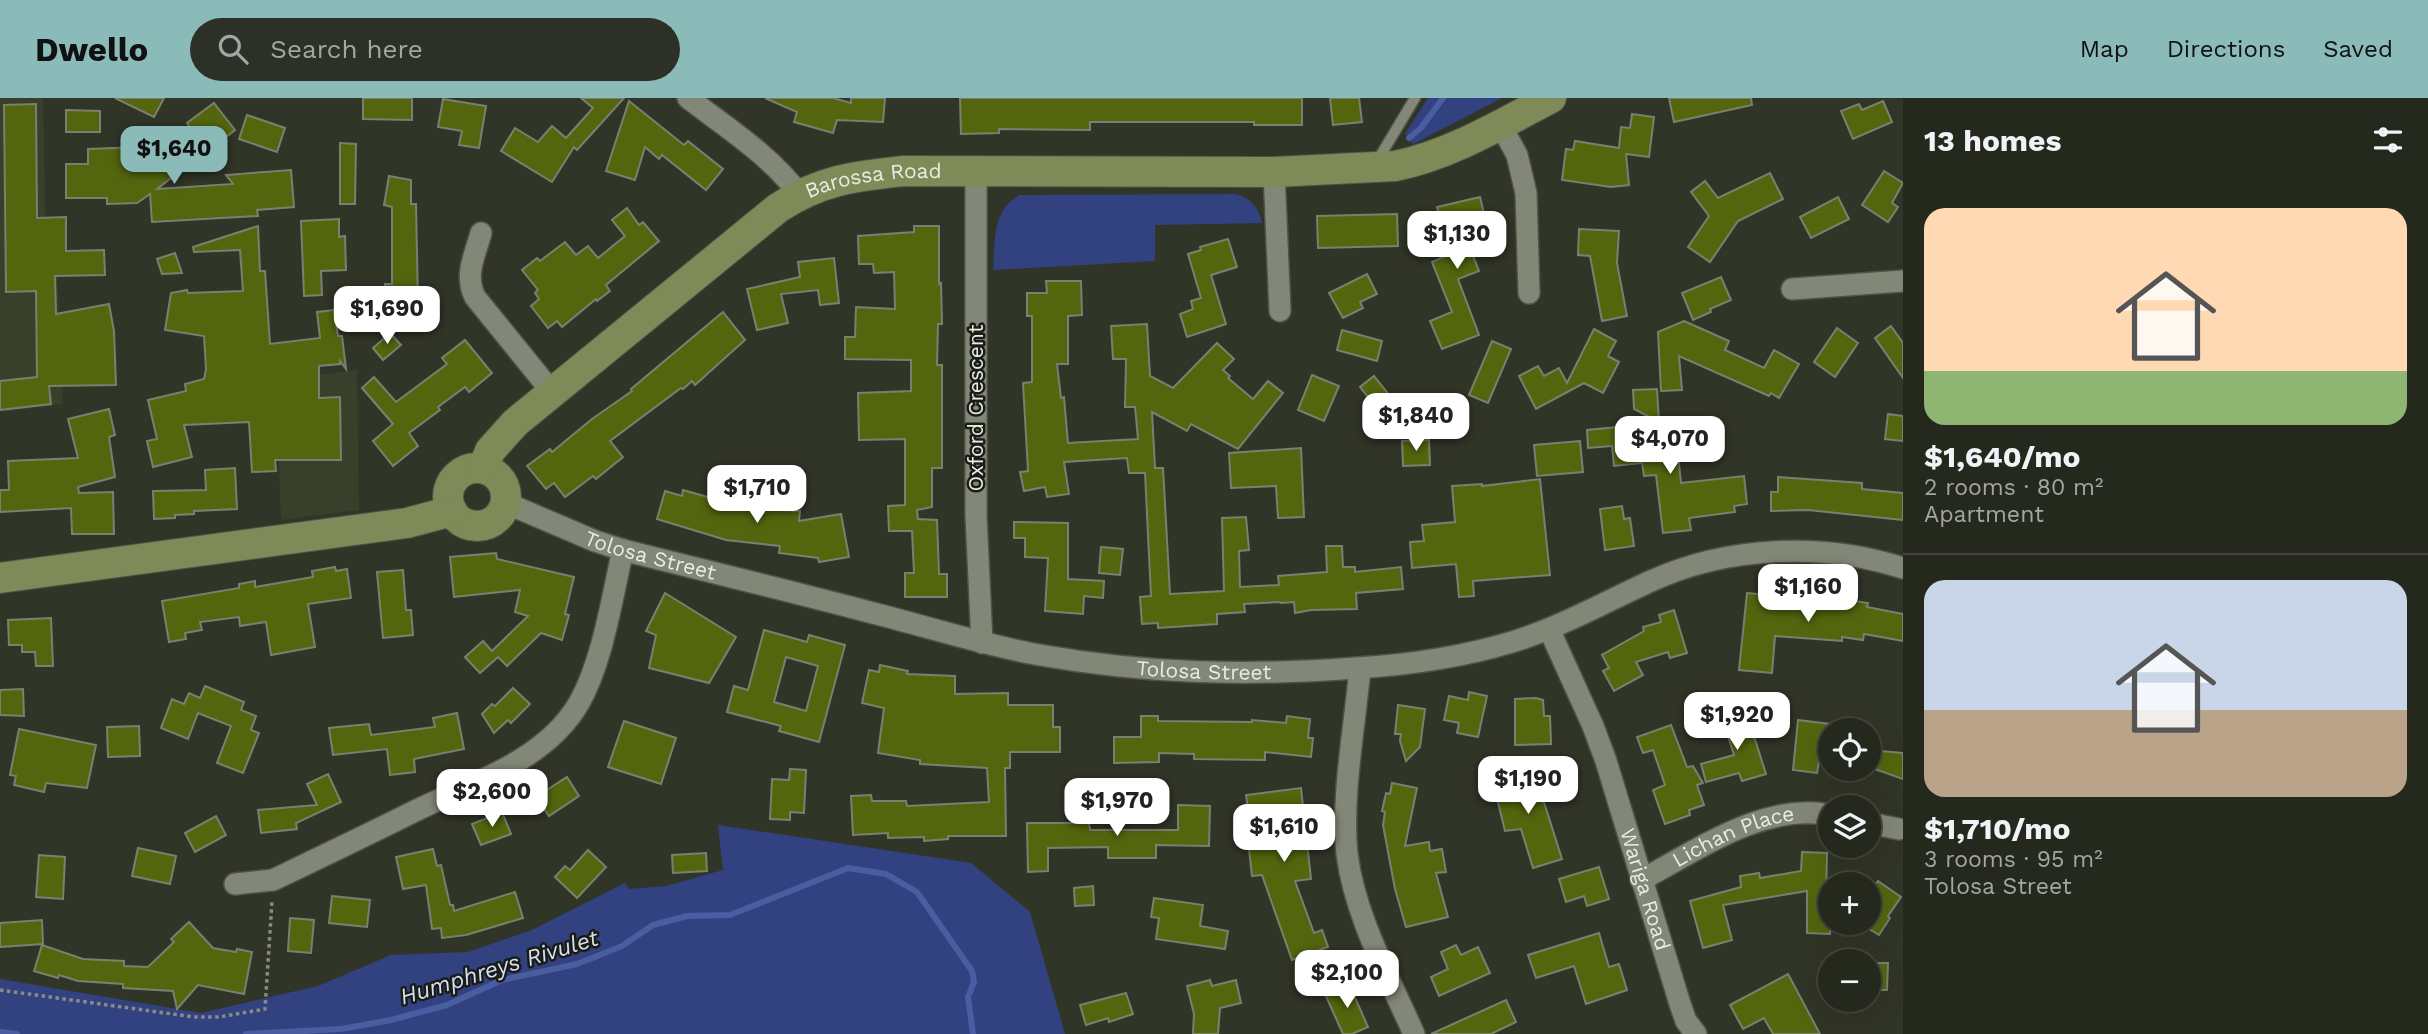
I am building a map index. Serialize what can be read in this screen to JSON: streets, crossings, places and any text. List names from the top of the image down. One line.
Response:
{"streets":{"street":["Barossa Road","Oxford Crescent","Tolosa Street","Lichan Place","Wariga Road"]},"crossings":[["Barossa Road","Oxford Crescent"],["Barossa Road","Tolosa Street"],["Oxford Crescent","Tolosa Street"],["Tolosa Street","Wariga Road"],["Lichan Place","Wariga Road"]],"water":["Humphreys Rivulet"],"page":{"header":"Dwello","search":"Search here","nav":["Map","Directions","Saved"],"heading":"13 homes","price":["$1,640","$1,130","$1,690","$1,840","$4,070","$1,710","$1,160","$1,920","$1,190","$2,600","$1,970","$1,610","$2,100"],"list":[{"name":"$1,640/mo","note":"2 rooms · 80 m² · Apartment"},{"name":"$1,710/mo","note":"3 rooms · 95 m² · Tolosa Street"}],"map_buttons":["+","−"]}}
